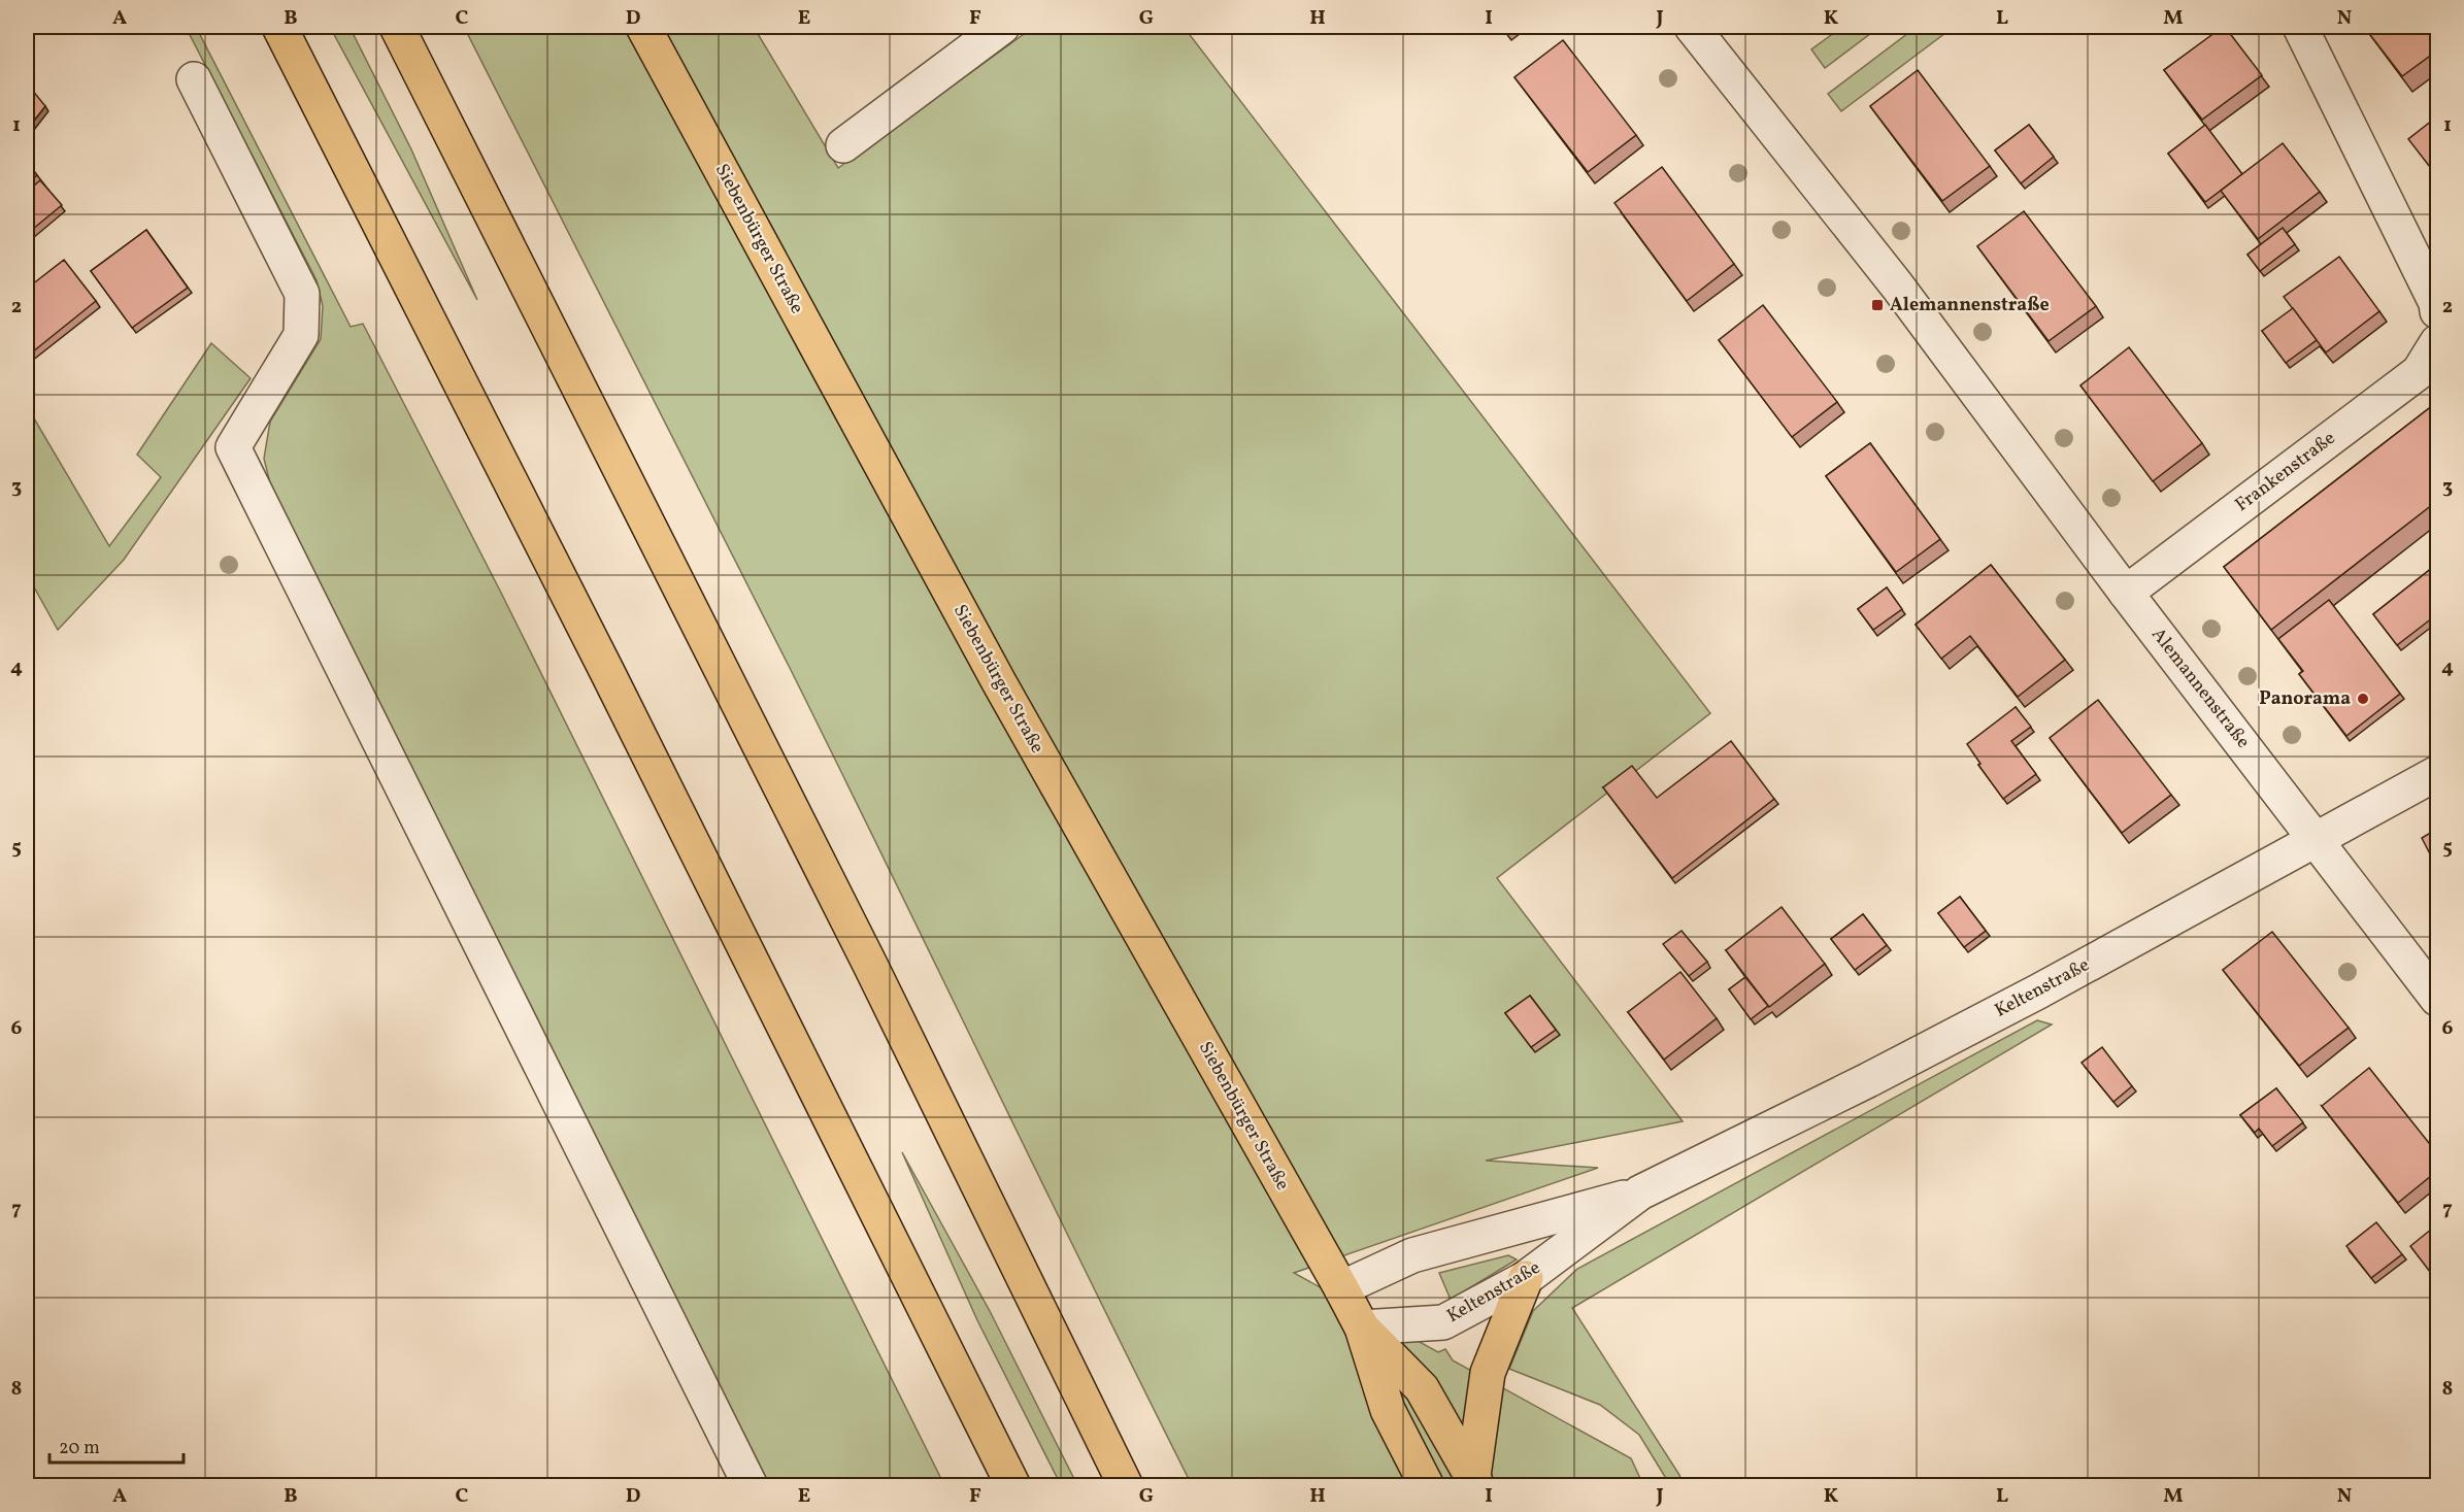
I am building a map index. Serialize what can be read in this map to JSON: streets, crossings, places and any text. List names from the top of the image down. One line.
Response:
{"streets":{"main road":["Siebenbürger Straße"],"street":["Frankenstraße","Alemannenstraße","Keltenstraße"]},"crossings":[["Siebenbürger Straße","Keltenstraße"],["Frankenstraße","Alemannenstraße"],["Alemannenstraße","Keltenstraße"]],"places":{"transit":["Alemannenstraße"],"other":["Panorama"]},"scale_bar":"20 m","grid":{"columns":["A","B","C","D","E","F","G","H","I","J","K","L","M","N"],"rows":["1","2","3","4","5","6","7","8"]}}
